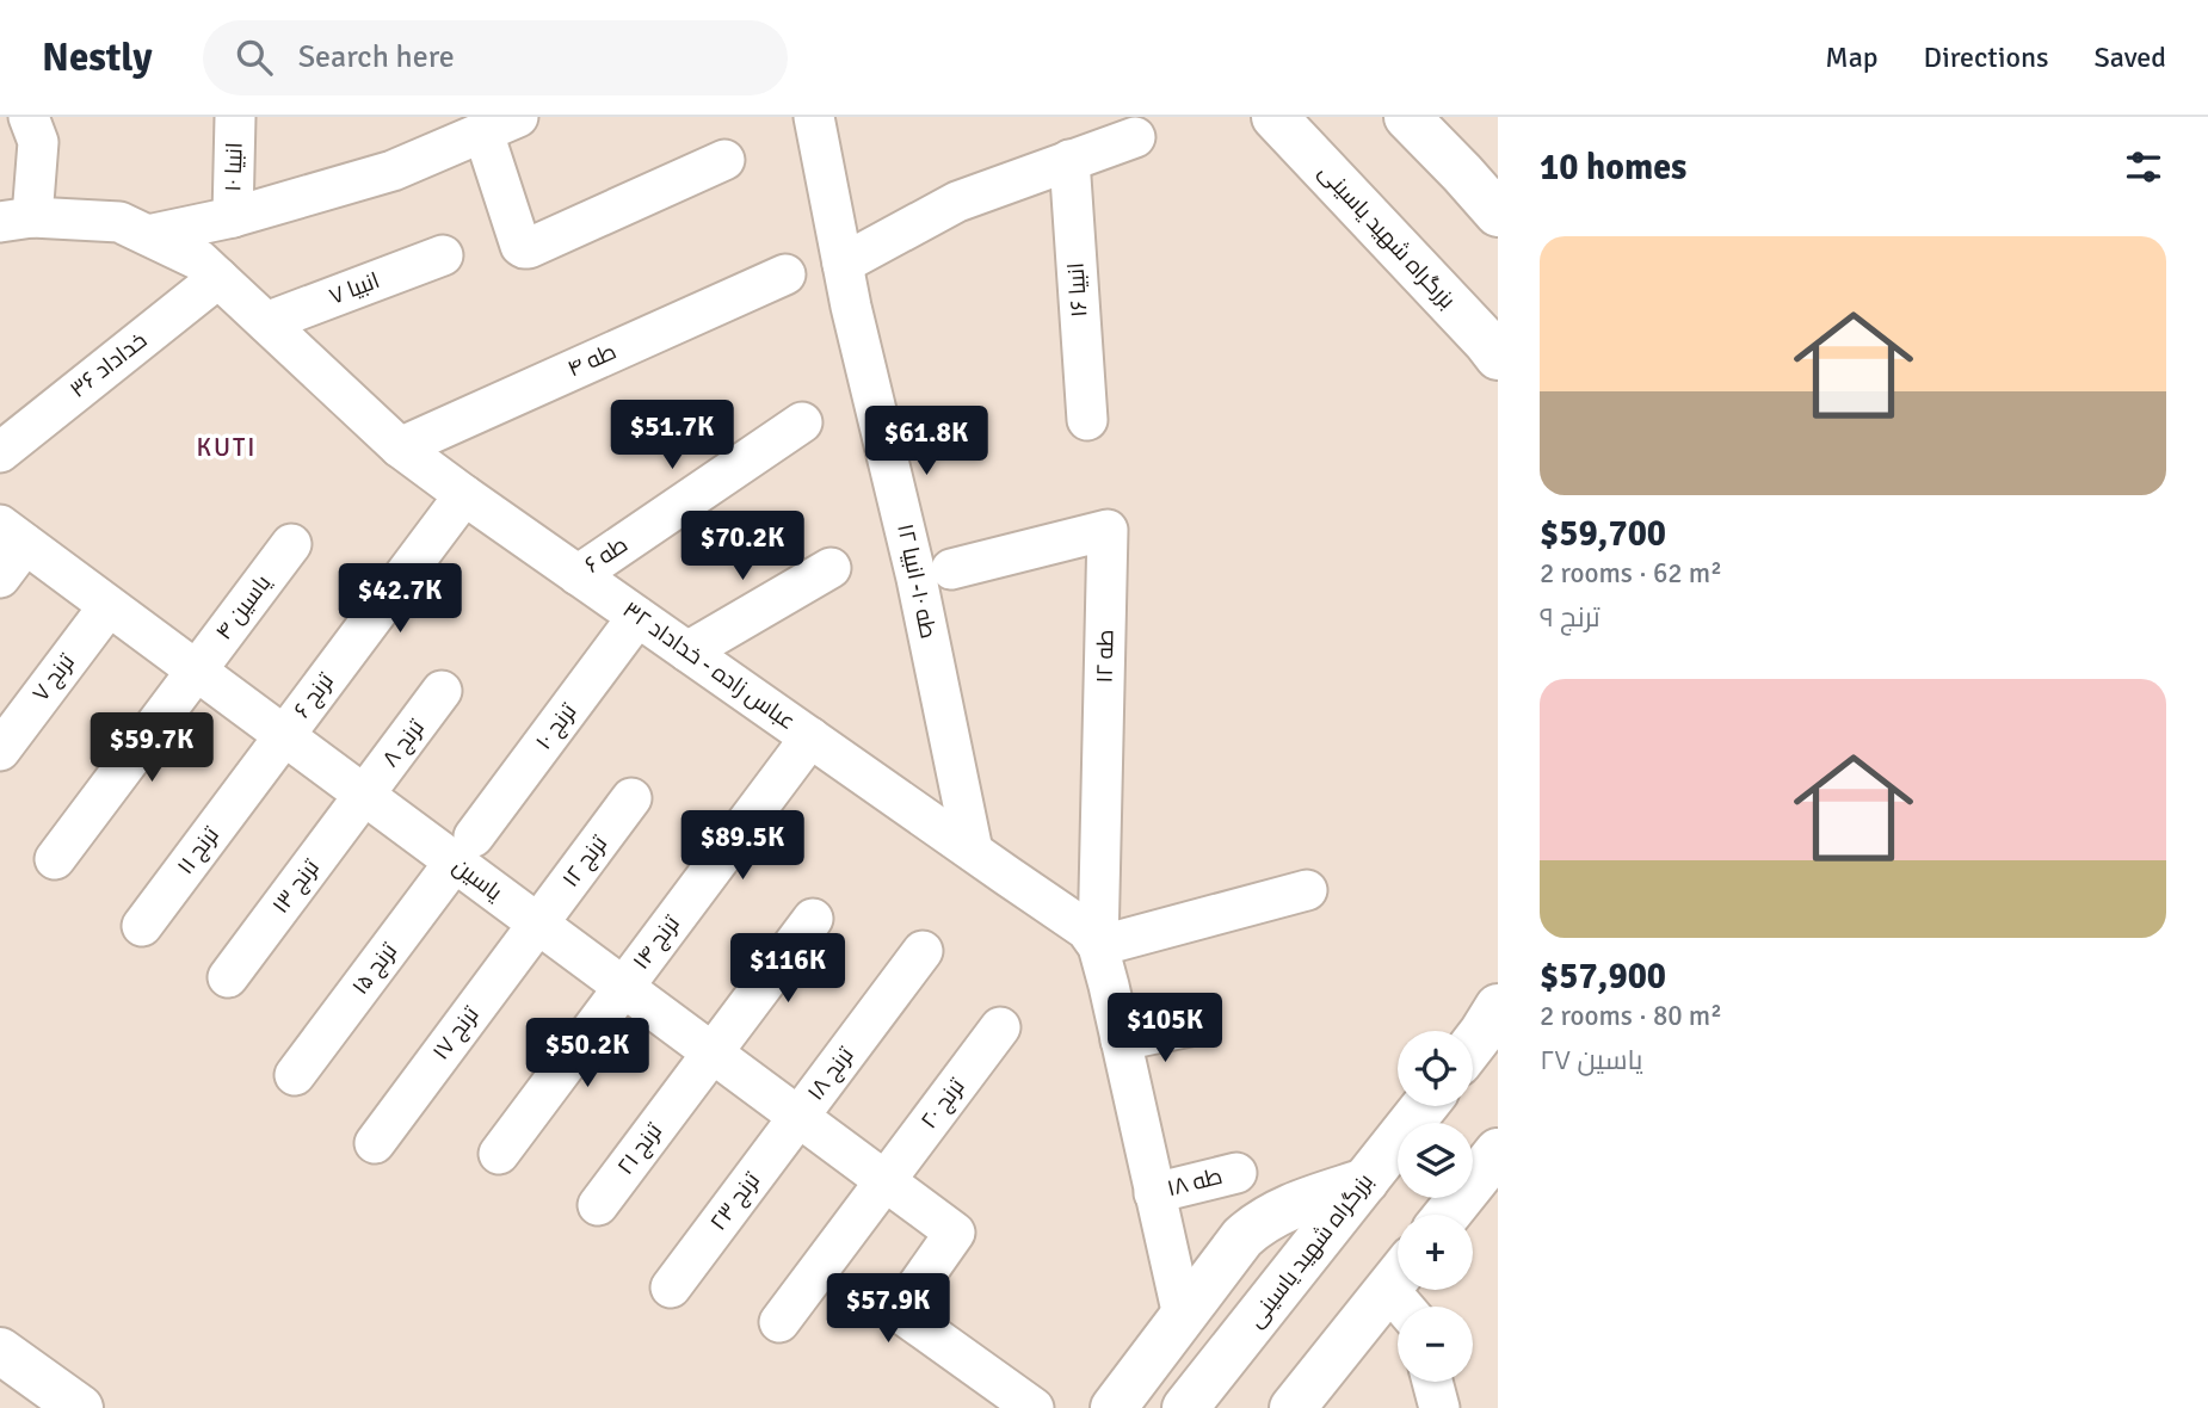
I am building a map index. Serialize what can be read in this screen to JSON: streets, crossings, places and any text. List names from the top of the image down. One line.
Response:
{"streets":{"main road":["بزرگراه شهید یاسینی"],"street":["انبیا ۱۰","انبیا ۷","انبیا ۱۶","طه ۴","خداداد ۳۶","طه ۶","طه ۱۰- انبیا ۱۲","یاسین ۴","طه ۱۲","عباس زاده - خداداد ۳۲","ترنج ۷","ترنج ۶","ترنج ۱۰","ترنج ۸","ترنج ۱۱","ترنج ۱۲","یاسین","ترنج ۱۳","ترنج ۱۴","ترنج ۱۵","ترنج ۱۷","ترنج ۱۸","ترنج ۲۰","ترنج ۲۱","طه ۱۸","ترنج ۲۳"]},"crossings":[["انبیا ۷","عباس زاده - خداداد ۳۲"],["طه ۴","عباس زاده - خداداد ۳۲"],["خداداد ۳۶","عباس زاده - خداداد ۳۲"],["طه ۶","عباس زاده - خداداد ۳۲"],["طه ۱۰- انبیا ۱۲","عباس زاده - خداداد ۳۲"],["یاسین ۴","یاسین"],["طه ۱۲","عباس زاده - خداداد ۳۲"],["عباس زاده - خداداد ۳۲","ترنج ۶"],["عباس زاده - خداداد ۳۲","ترنج ۱۰"],["عباس زاده - خداداد ۳۲","ترنج ۱۴"],["ترنج ۷","یاسین"],["ترنج ۶","ترنج ۱۱"],["ترنج ۶","یاسین"],["ترنج ۱۰","یاسین"],["ترنج ۱۰","ترنج ۱۵"],["ترنج ۸","یاسین"],["ترنج ۸","ترنج ۱۳"],["ترنج ۱۱","یاسین"],["ترنج ۱۲","یاسین"],["ترنج ۱۲","ترنج ۱۷"],["یاسین","ترنج ۱۳"],["یاسین","ترنج ۱۴"],["یاسین","ترنج ۱۵"],["یاسین","ترنج ۱۷"],["یاسین","ترنج ۱۸"],["یاسین","ترنج ۲۰"],["یاسین","ترنج ۲۱"],["یاسین","ترنج ۲۳"],["ترنج ۱۸","ترنج ۲۳"]],"districts":["KUTI"],"page":{"header":"Nestly","search":"Search here","nav":["Map","Directions","Saved"],"heading":"10 homes","list":[{"name":"$59,700","note":"2 rooms · 62 m² · ترنج ۹"},{"name":"$57,900","note":"2 rooms · 80 m² · یاسین ۲۷"}],"price":["$51.7K","$61.8K","$70.2K","$42.7K","$59.7K","$89.5K","$116K","$105K","$50.2K","$57.9K"],"map_buttons":["+","−"]}}
